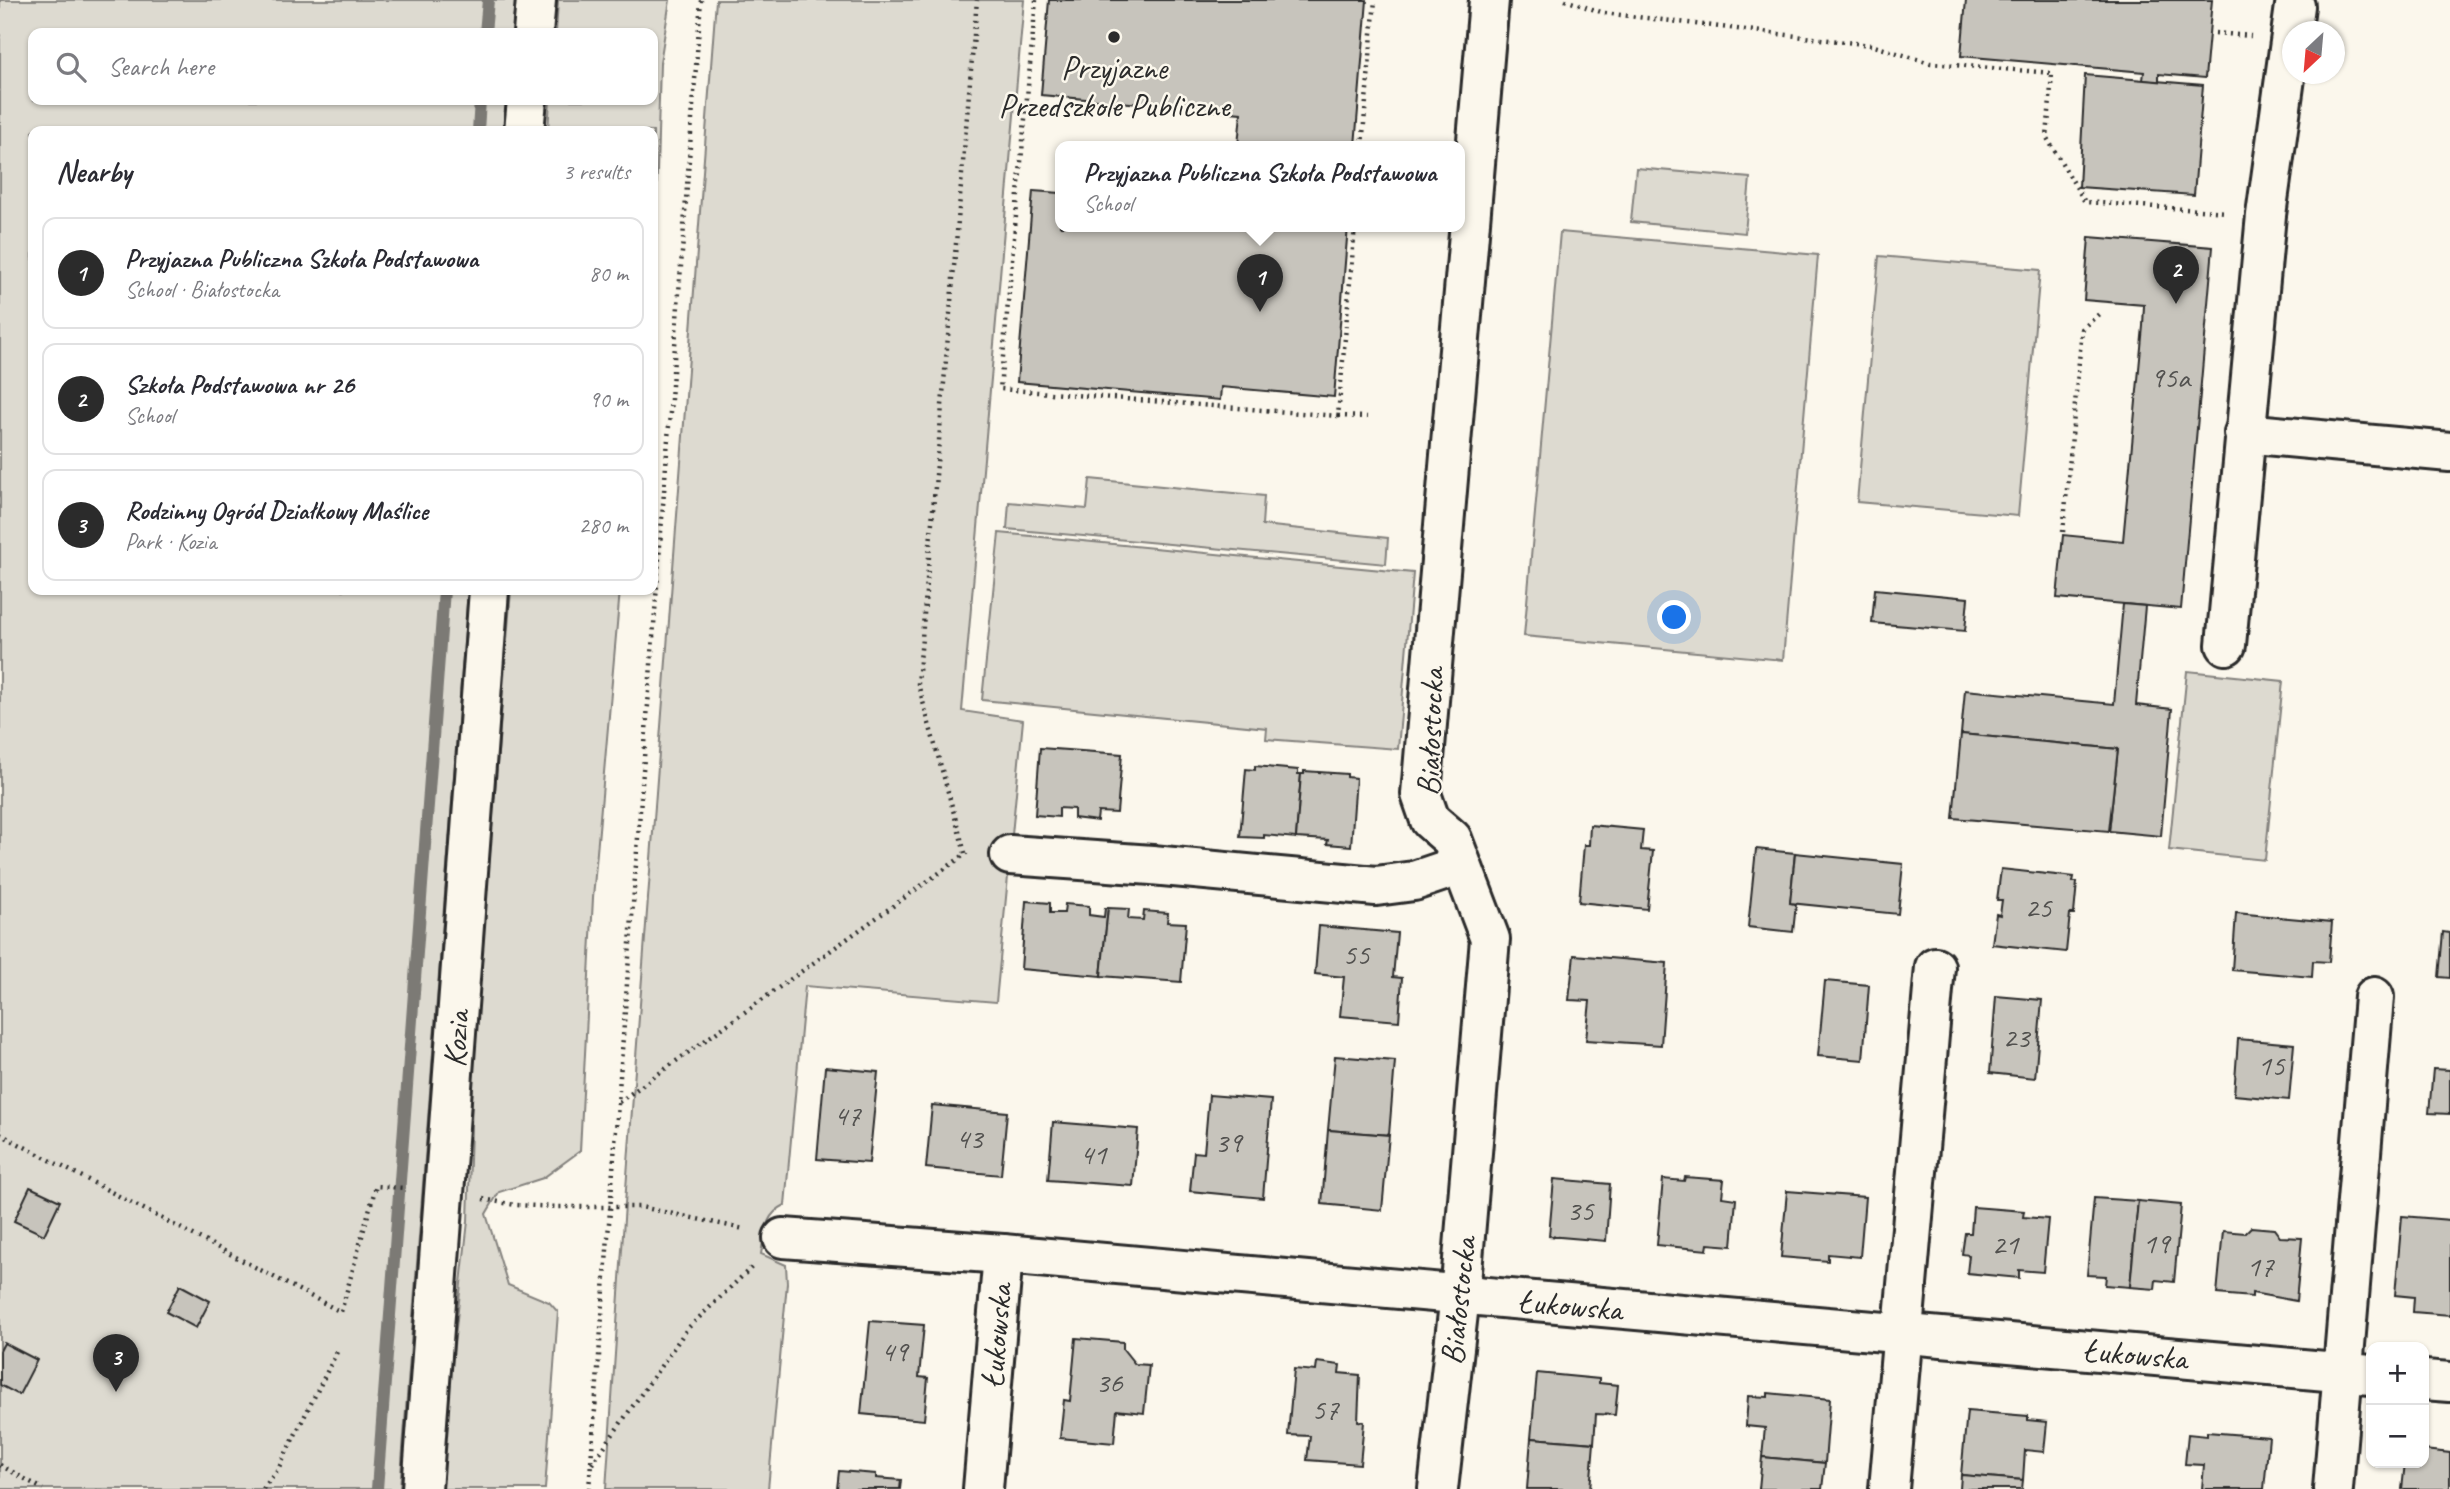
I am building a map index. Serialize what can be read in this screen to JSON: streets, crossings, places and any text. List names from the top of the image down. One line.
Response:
{"streets":{"street":["Białostocka","Kozia","Łukowska"]},"crossings":[["Białostocka","Łukowska"]],"places":["Przyjazne Przedszkole Publiczne"],"house_numbers":["95a","25","55","23","15","47","43","39","41","35","19","21","17","49","36","57"],"north":"bottom left","page":{"search":"Search here","heading":["Nearby","3 results"],"popup":["Przyjazna Publiczna Szkoła Podstawowa","School"],"list":[{"mark":"1","name":"Przyjazna Publiczna Szkoła Podstawowa","note":"School · Białostocka","value":"80 m"},{"mark":"2","name":"Szkoła Podstawowa nr 26","note":"School","value":"90 m"},{"mark":"3","name":"Rodzinny Ogród Działkowy Maślice","note":"Park · Kozia","value":"280 m"}],"pins":["2","1","3"],"map_buttons":["+","−"]}}
